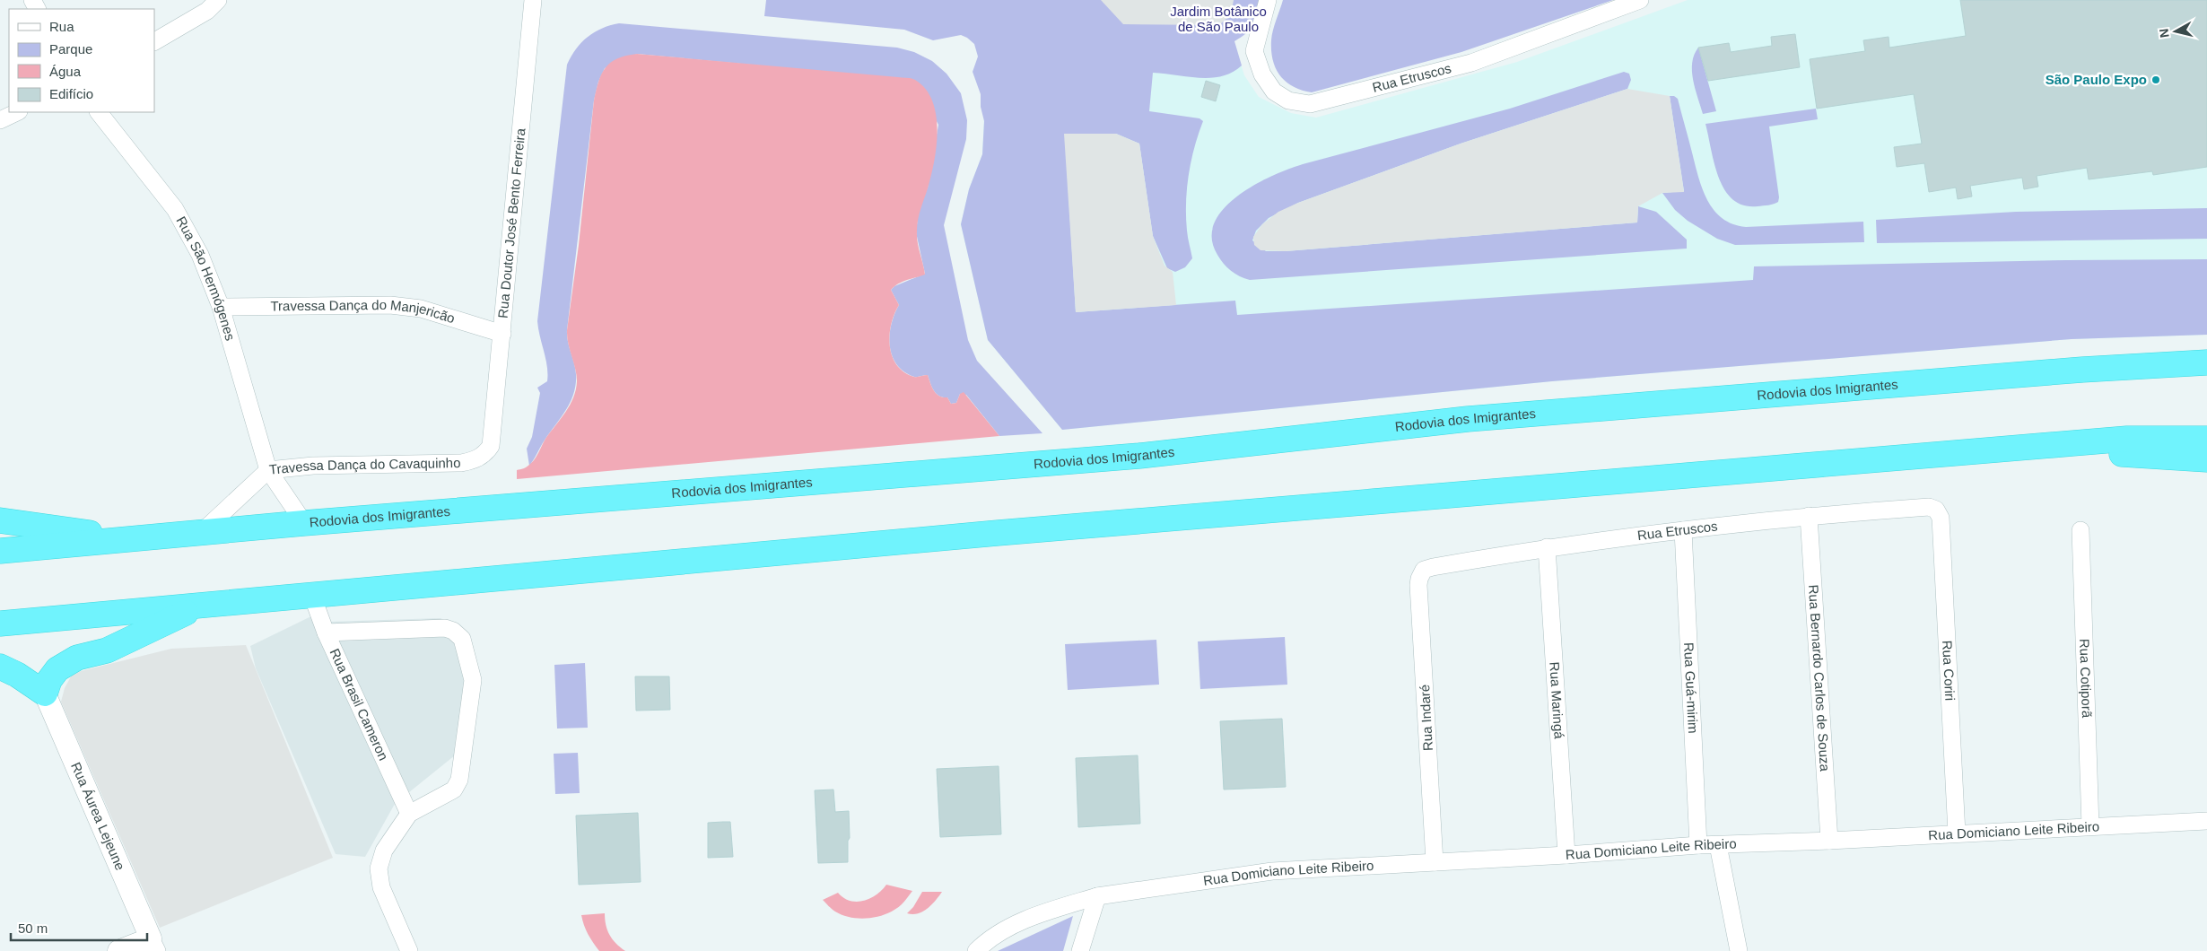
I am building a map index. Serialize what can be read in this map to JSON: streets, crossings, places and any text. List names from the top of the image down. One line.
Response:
{"streets":{"highway":["Rodovia dos Imigrantes"],"street":["Rua Etruscos","Rua Doutor José Bento Ferreira","Rua São Hermógenes","Travessa Dança do Manjericão","Travessa Dança do Cavaquinho","Rua Coriri","Rua Bernardo Carlos de Souza","Rua Cotiporã","Rua Guá-mirim","Rua Maringá","Rua Brasil Cameron","Rua Indaré","Rua Áurea Lejeune","Rua Domiciano Leite Ribeiro"]},"crossings":[["Rua Etruscos","Rua Coriri"],["Rua Etruscos","Rua Bernardo Carlos de Souza"],["Rua Etruscos","Rua Guá-mirim"],["Rua Etruscos","Rua Maringá"],["Rua Etruscos","Rua Indaré"],["Rua Doutor José Bento Ferreira","Travessa Dança do Manjericão"],["Rua Doutor José Bento Ferreira","Travessa Dança do Cavaquinho"],["Rua São Hermógenes","Travessa Dança do Manjericão"],["Rua São Hermógenes","Rodovia dos Imigrantes"],["Rua São Hermógenes","Travessa Dança do Cavaquinho"],["Rodovia dos Imigrantes","Travessa Dança do Cavaquinho"],["Rua Coriri","Rua Domiciano Leite Ribeiro"],["Rua Bernardo Carlos de Souza","Rua Domiciano Leite Ribeiro"],["Rua Cotiporã","Rua Domiciano Leite Ribeiro"],["Rua Guá-mirim","Rua Domiciano Leite Ribeiro"],["Rua Maringá","Rua Domiciano Leite Ribeiro"],["Rua Indaré","Rua Domiciano Leite Ribeiro"]],"parks":["Jardim Botânico de São Paulo"],"places":["São Paulo Expo"],"legend":["Rua","Parque","Água","Edifício"],"scale_bar":"50 m","north":"left"}
